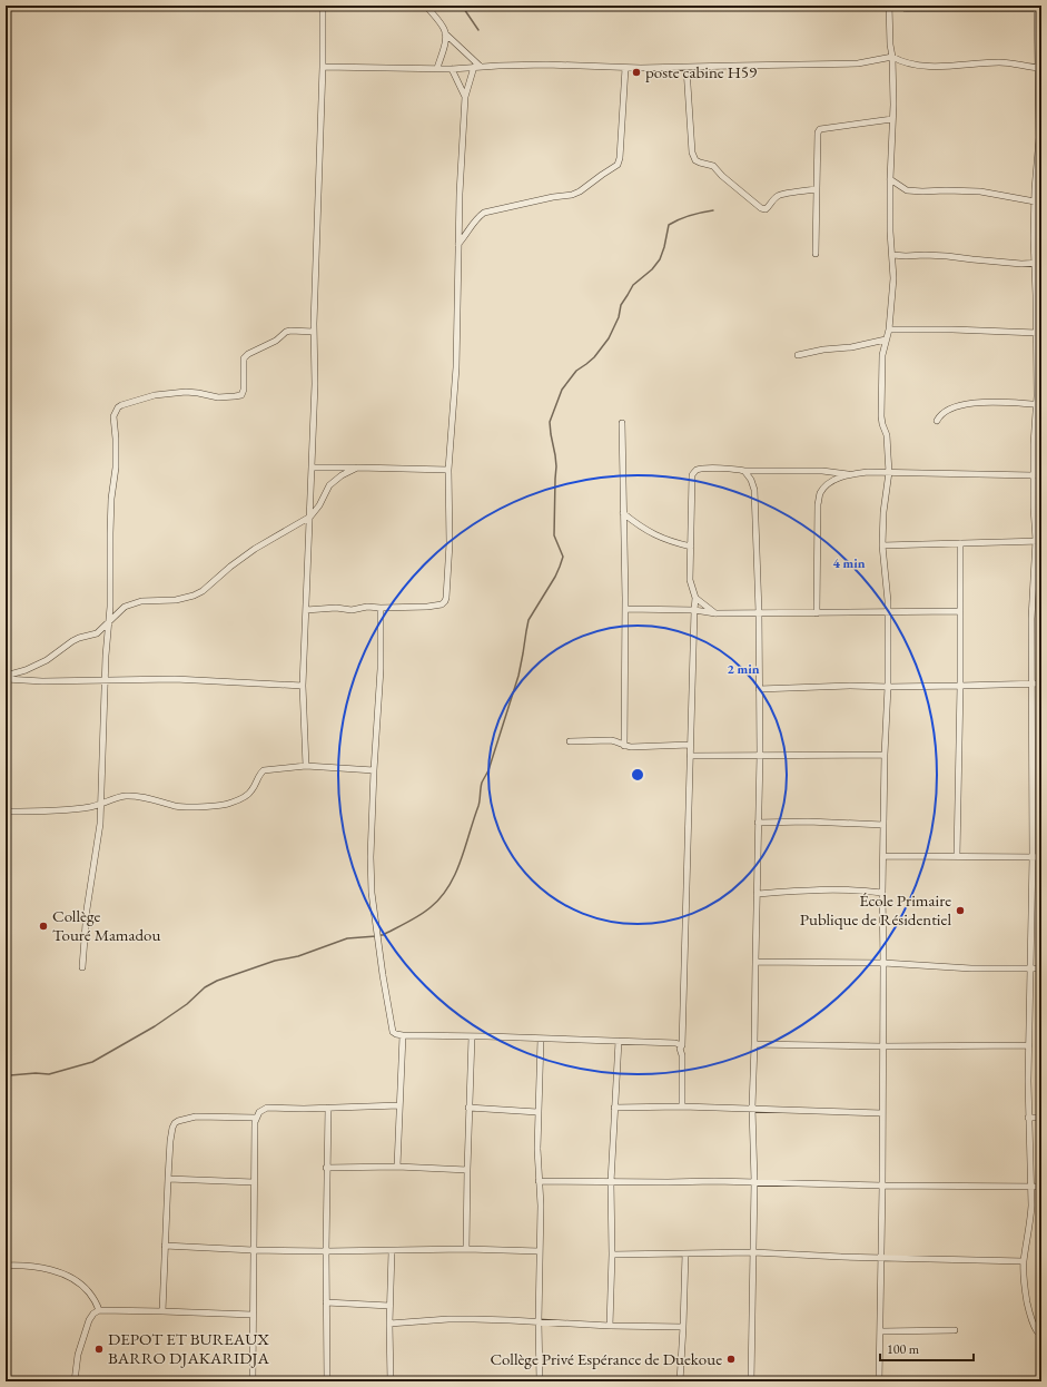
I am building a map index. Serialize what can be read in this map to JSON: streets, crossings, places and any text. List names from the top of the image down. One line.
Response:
{"places":["poste cabine H59","École Primaire Publique de Résidentiel","Collège Touré Mamadou","DEPOT ET BUREAUX BARRO DJAKARIDJA","Collège Privé Espérance de Duekoue"],"scale_bar":"100 m","rings":["4 min","2 min"]}
